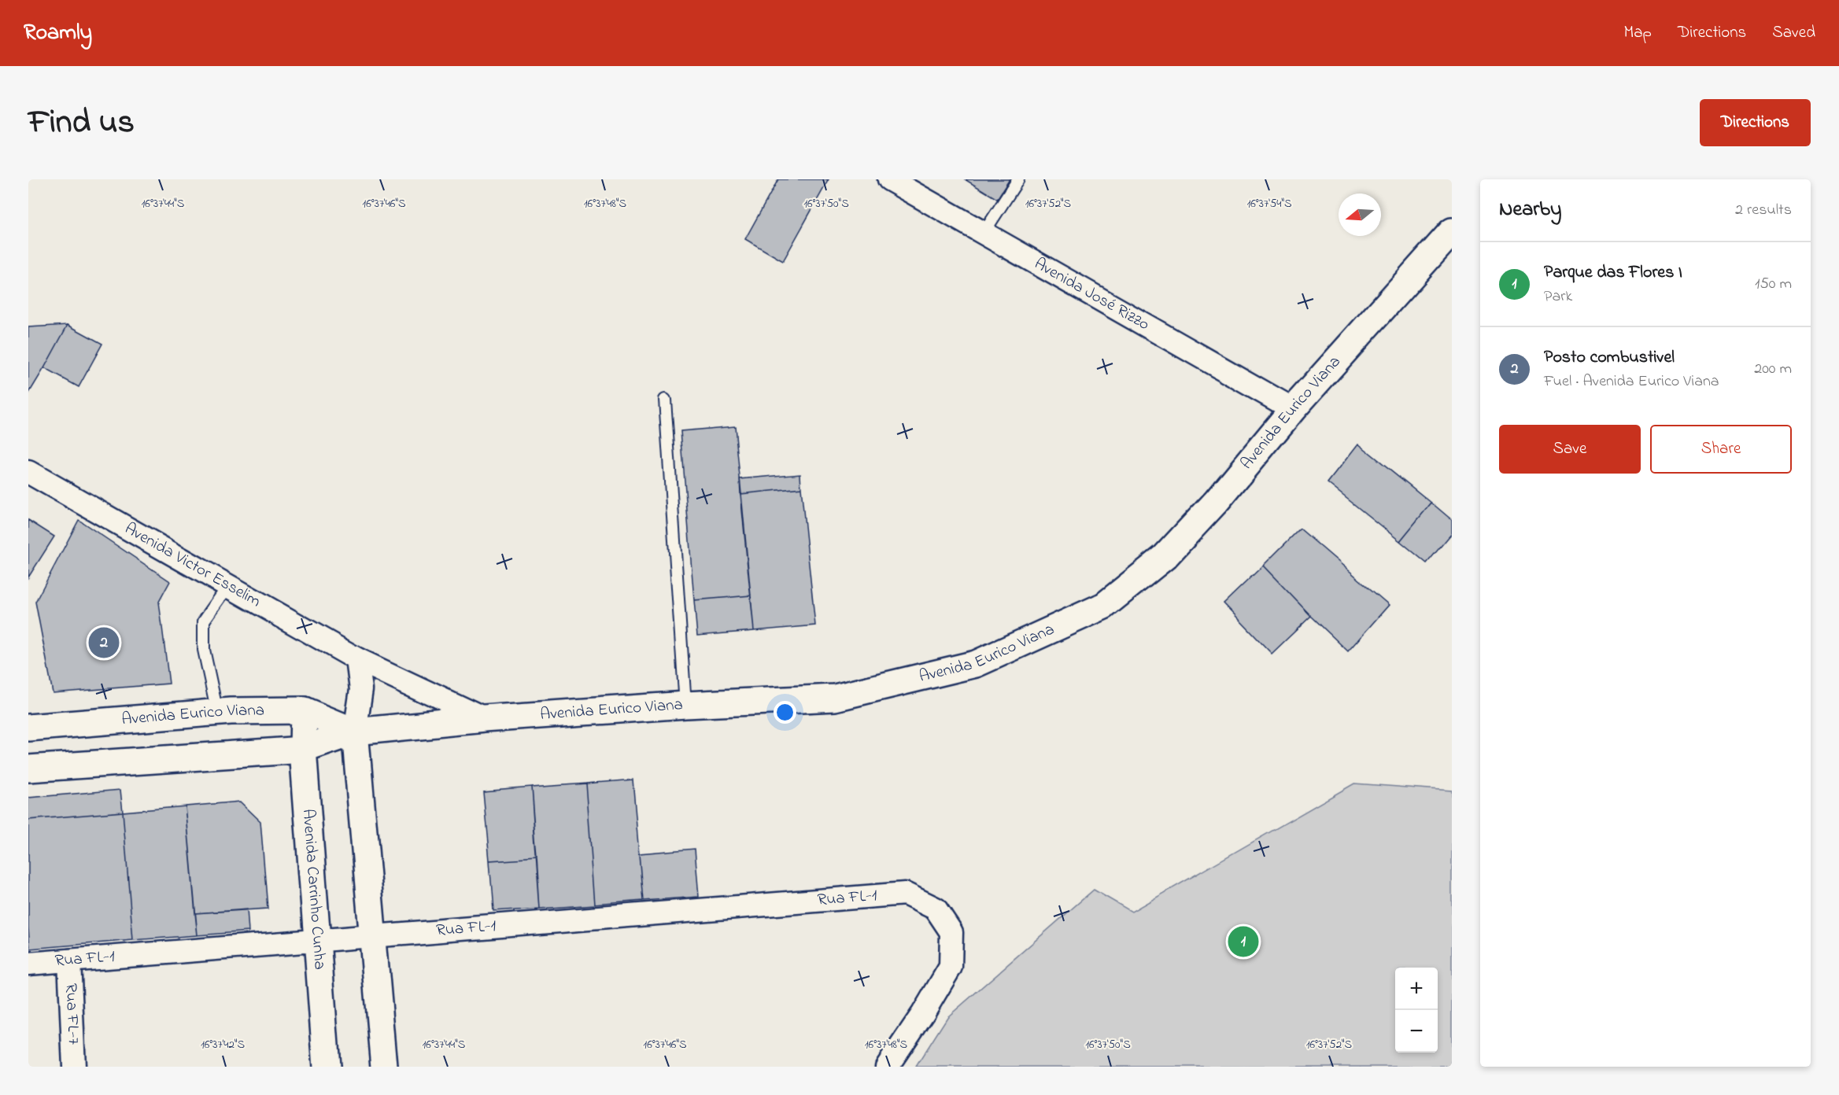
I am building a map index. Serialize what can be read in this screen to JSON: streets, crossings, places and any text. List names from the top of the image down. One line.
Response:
{"streets":{"main road":["Avenida Eurico Viana","Avenida Carrinho Cunha"],"street":["Avenida José Rizzo","Avenida Victor Esselim","Rua FL-1","Rua FL-7"]},"crossings":[["Avenida José Rizzo","Avenida Eurico Viana"],["Avenida Eurico Viana","Avenida Victor Esselim"],["Avenida Eurico Viana","Avenida Carrinho Cunha"],["Avenida Carrinho Cunha","Rua FL-1"],["Rua FL-1","Rua FL-7"]],"north":"left","page":{"header":"Roamly","nav":["Map","Directions","Saved"],"title":"Find us","buttons":["Directions",["Save","Share"]],"heading":["Nearby","2 results"],"list":[{"mark":"1","name":"Parque das Flores I","note":"Park","value":"150 m"},{"mark":"2","name":"Posto combustivel","note":"Fuel · Avenida Eurico Viana","value":"200 m"}],"pins":["2","1"],"map_buttons":["+","−"]},"coordinates":["16°37'44\"S","16°37'46\"S","16°37'48\"S","16°37'50\"S","16°37'52\"S","16°37'54\"S","16°37'42\"S"]}
